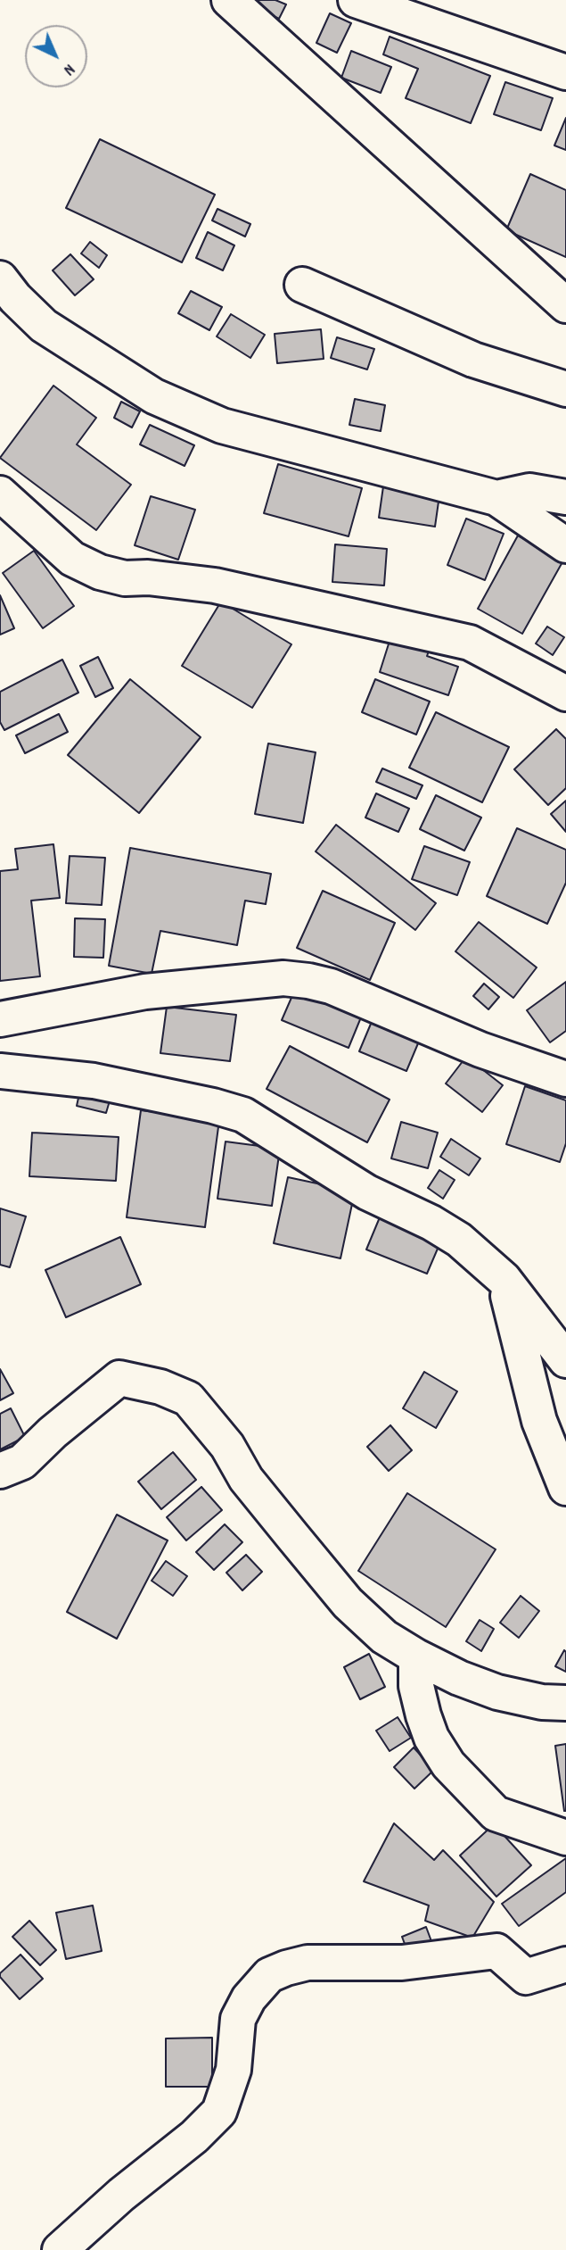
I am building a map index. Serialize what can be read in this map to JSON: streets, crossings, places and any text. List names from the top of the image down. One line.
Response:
{"north":"bottom right"}
